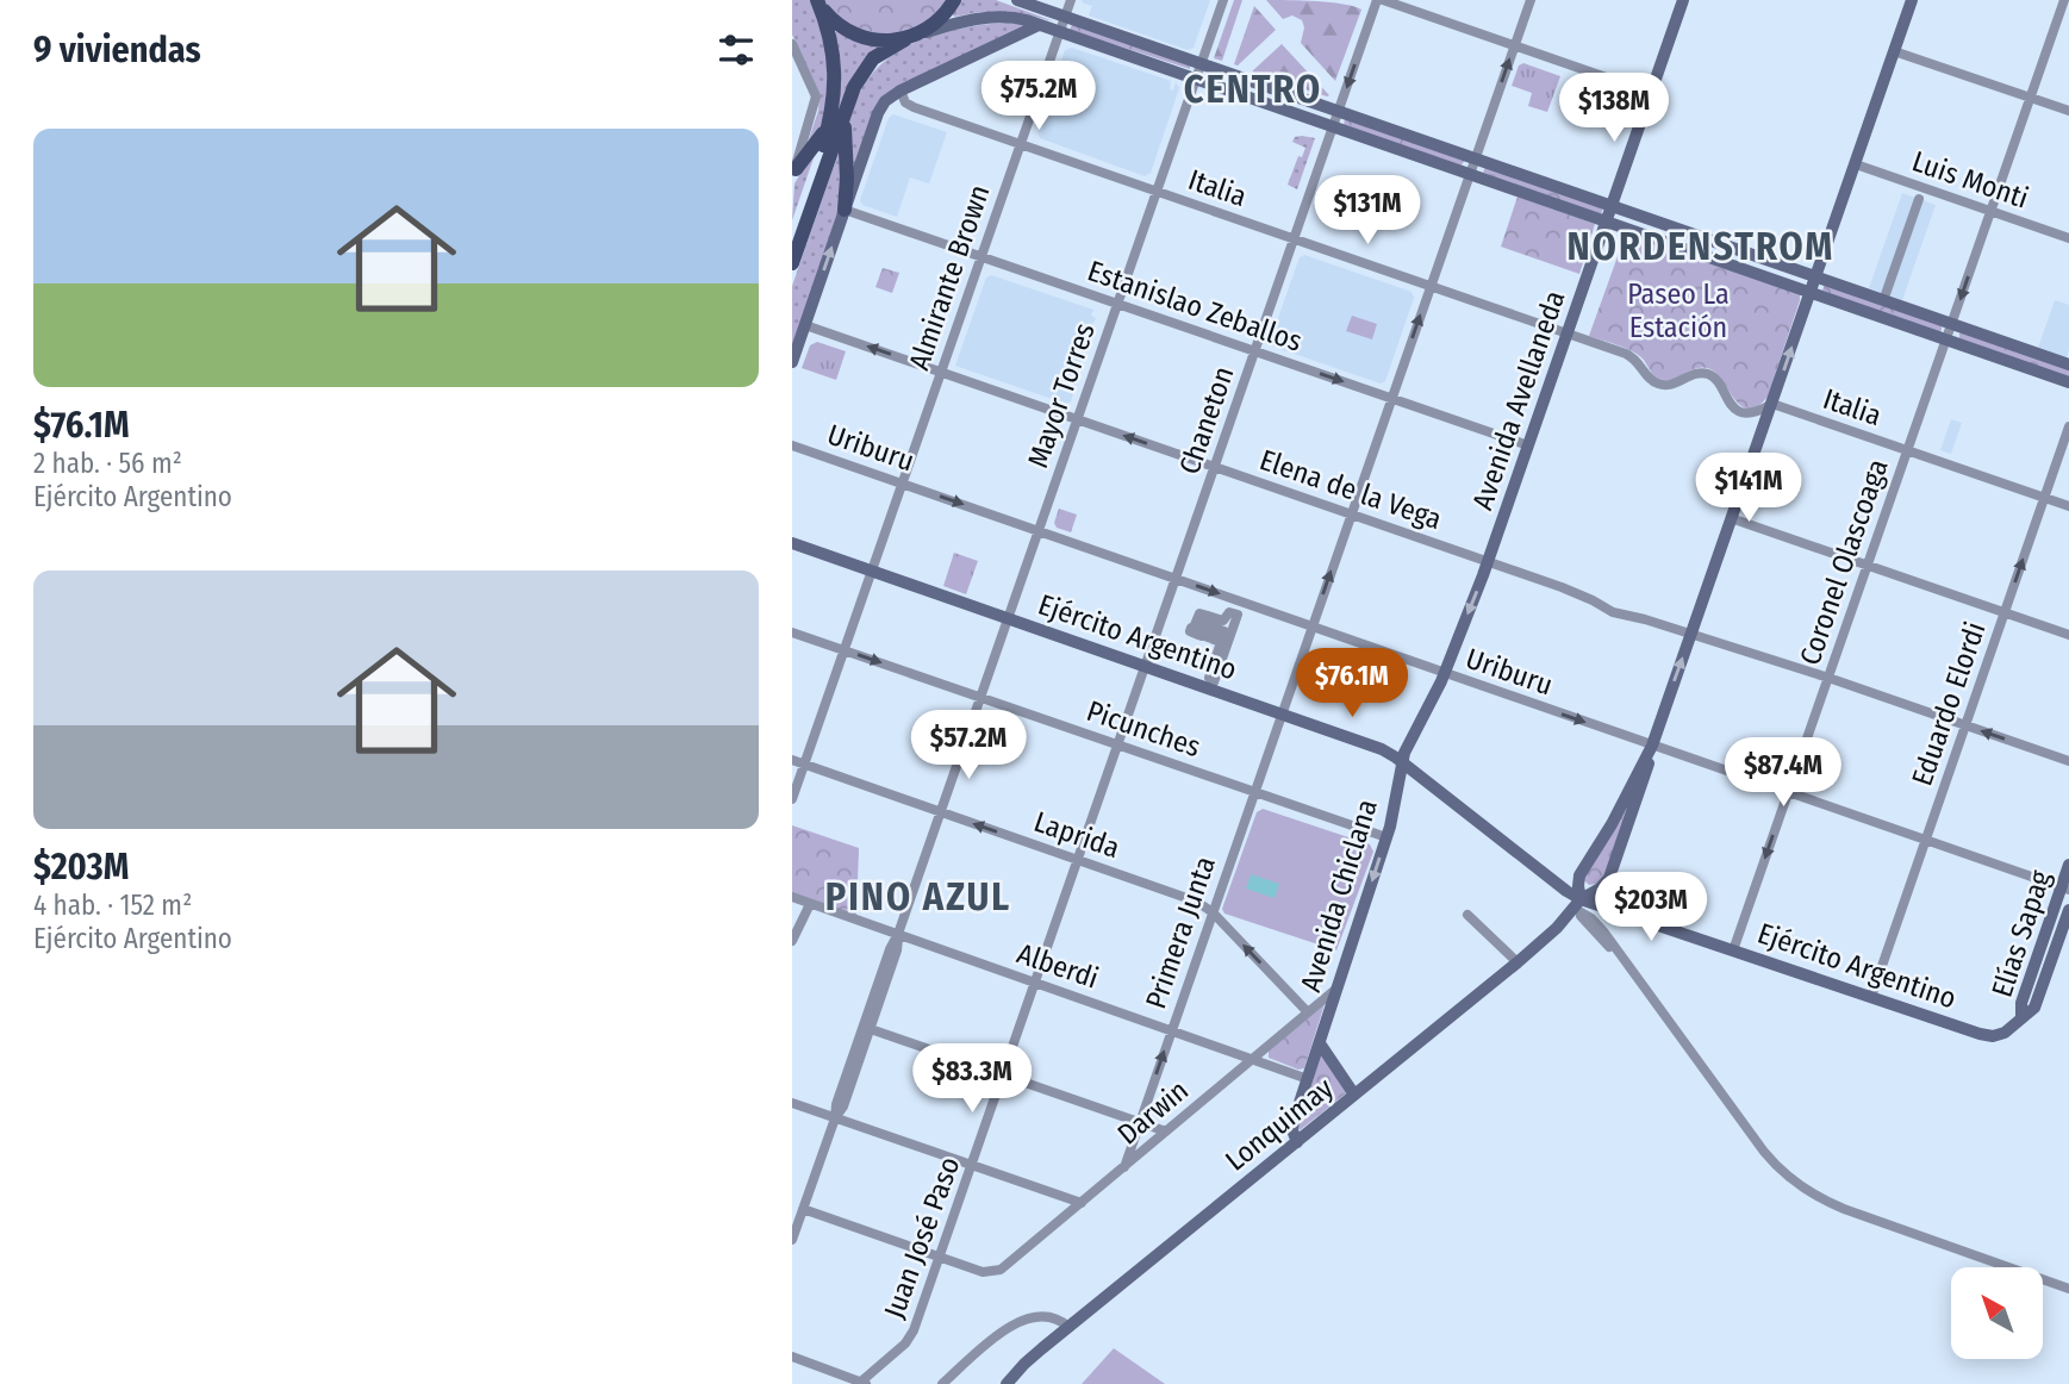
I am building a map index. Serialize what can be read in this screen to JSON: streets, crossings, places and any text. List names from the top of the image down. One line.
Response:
{"streets":{"main road":["Avenida Avellaneda","Ejército Argentino","Avenida Chiclana","Elías Sapag","Lonquimay"],"street":["Luis Monti","Italia","Almirante Brown","Estanislao Zeballos","Mayor Torres","Chaneton","Uriburu","Elena de la Vega","Coronel Olascoaga","Eduardo Elordi","Picunches","Laprida","Primera Junta","Alberdi","Darwin","Juan José Paso"]},"crossings":[["Luis Monti","Coronel Olascoaga"],["Italia","Almirante Brown"],["Italia","Mayor Torres"],["Italia","Avenida Avellaneda"],["Italia","Chaneton"],["Italia","Coronel Olascoaga"],["Italia","Eduardo Elordi"],["Italia","Primera Junta"],["Almirante Brown","Estanislao Zeballos"],["Almirante Brown","Uriburu"],["Almirante Brown","Elena de la Vega"],["Almirante Brown","Ejército Argentino"],["Almirante Brown","Picunches"],["Almirante Brown","Laprida"],["Estanislao Zeballos","Mayor Torres"],["Estanislao Zeballos","Avenida Avellaneda"],["Estanislao Zeballos","Chaneton"],["Estanislao Zeballos","Primera Junta"],["Mayor Torres","Uriburu"],["Mayor Torres","Elena de la Vega"],["Mayor Torres","Ejército Argentino"],["Mayor Torres","Picunches"],["Mayor Torres","Laprida"],["Mayor Torres","Alberdi"],["Avenida Avellaneda","Uriburu"],["Avenida Avellaneda","Elena de la Vega"],["Avenida Avellaneda","Ejército Argentino"],["Avenida Avellaneda","Avenida Chiclana"],["Chaneton","Uriburu"],["Chaneton","Elena de la Vega"],["Chaneton","Ejército Argentino"],["Chaneton","Juan José Paso"],["Uriburu","Coronel Olascoaga"],["Uriburu","Eduardo Elordi"],["Uriburu","Primera Junta"],["Uriburu","Elías Sapag"],["Uriburu","Lonquimay"],["Elena de la Vega","Coronel Olascoaga"],["Elena de la Vega","Eduardo Elordi"],["Elena de la Vega","Primera Junta"],["Coronel Olascoaga","Ejército Argentino"],["Ejército Argentino","Eduardo Elordi"],["Ejército Argentino","Avenida Chiclana"],["Ejército Argentino","Primera Junta"],["Ejército Argentino","Elías Sapag"],["Ejército Argentino","Lonquimay"],["Ejército Argentino","Juan José Paso"],["Picunches","Avenida Chiclana"],["Picunches","Primera Junta"],["Picunches","Juan José Paso"],["Laprida","Primera Junta"],["Laprida","Darwin"],["Laprida","Juan José Paso"],["Avenida Chiclana","Alberdi"],["Avenida Chiclana","Darwin"],["Avenida Chiclana","Lonquimay"],["Primera Junta","Alberdi"],["Primera Junta","Darwin"],["Alberdi","Darwin"],["Alberdi","Juan José Paso"],["Darwin","Juan José Paso"]],"one_way":["Uriburu","Laprida","Avenida Chiclana","Primera Junta"],"districts":["CENTRO","NORDENSTROM","PINO AZUL"],"parks":["Paseo La Estación"],"north":"top left","page":{"heading":"9 viviendas","price":["$75.2M","$138M","$131M","$141M","$76.1M","$57.2M","$87.4M","$203M","$83.3M"],"list":[{"name":"$76.1M","note":"2 hab. · 56 m² · Ejército Argentino"},{"name":"$203M","note":"4 hab. · 152 m² · Ejército Argentino"}]}}
